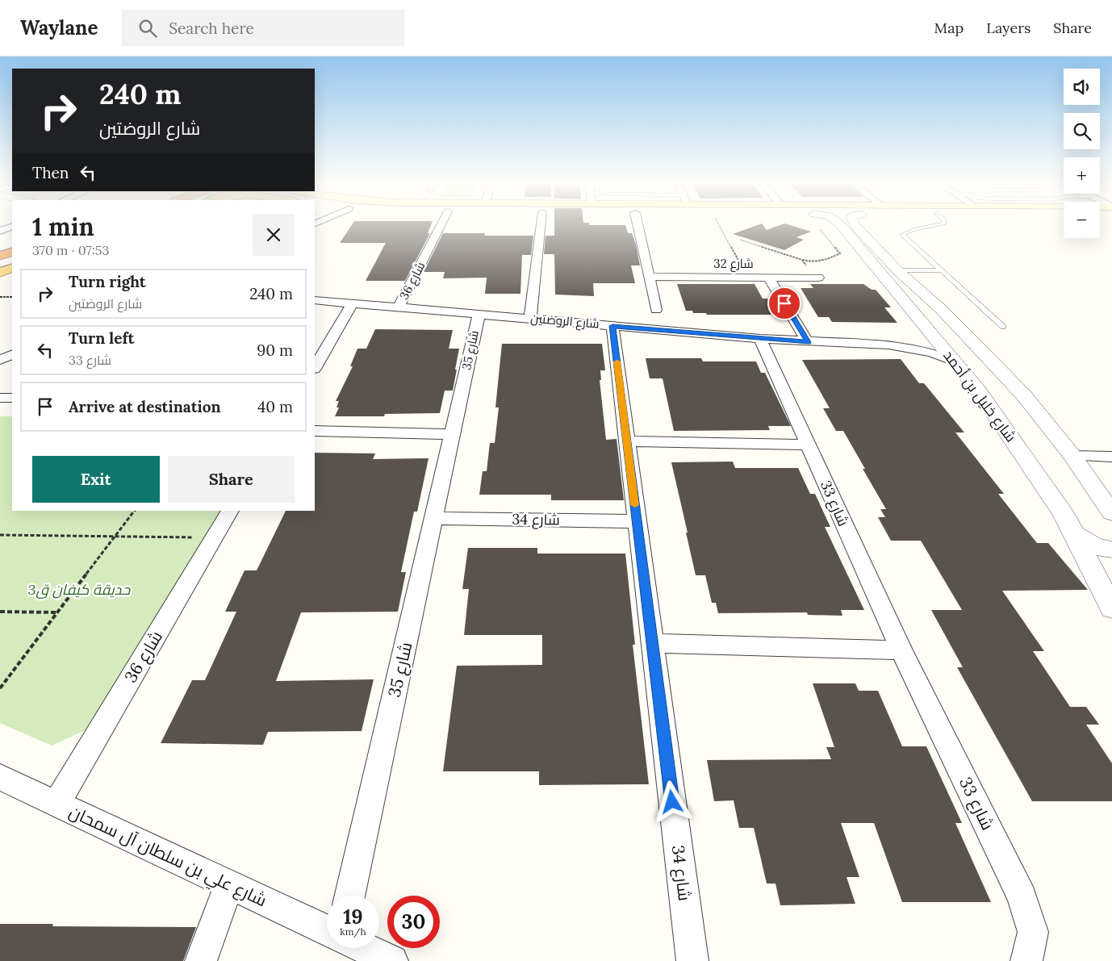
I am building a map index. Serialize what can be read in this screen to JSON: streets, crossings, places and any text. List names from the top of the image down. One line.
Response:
{"streets":{"street":["شارع 32","شارع 36","شارع الروضتين","شارع 35","شارع خليل بن أحمد","شارع 33","شارع 34","شارع علي بن سلطان آل سمحان"]},"crossings":[["شارع 36","شارع الروضتين"],["شارع 36","شارع علي بن سلطان آل سمحان"],["شارع الروضتين","شارع 35"],["شارع الروضتين","شارع خليل بن أحمد"],["شارع الروضتين","شارع 33"],["شارع الروضتين","شارع 34"],["شارع 35","شارع 34"]],"parks":["حديقة كيفان ق3"],"page":{"header":"Waylane","search":"Search here","nav":["Map","Layers","Share"],"map_buttons":["+","−"],"turn":["240 m","شارع الروضتين"],"then":"Then","heading":["1 min","370 m · 07:53"],"list":[{"name":"Turn right","note":"شارع الروضتين","value":"240 m"},{"name":"Turn left","note":"شارع 33","value":"90 m"},{"name":"Arrive at destination","value":"40 m"}],"buttons":["Exit","Share"],"speed":"19 km/h","limit":"30"}}
